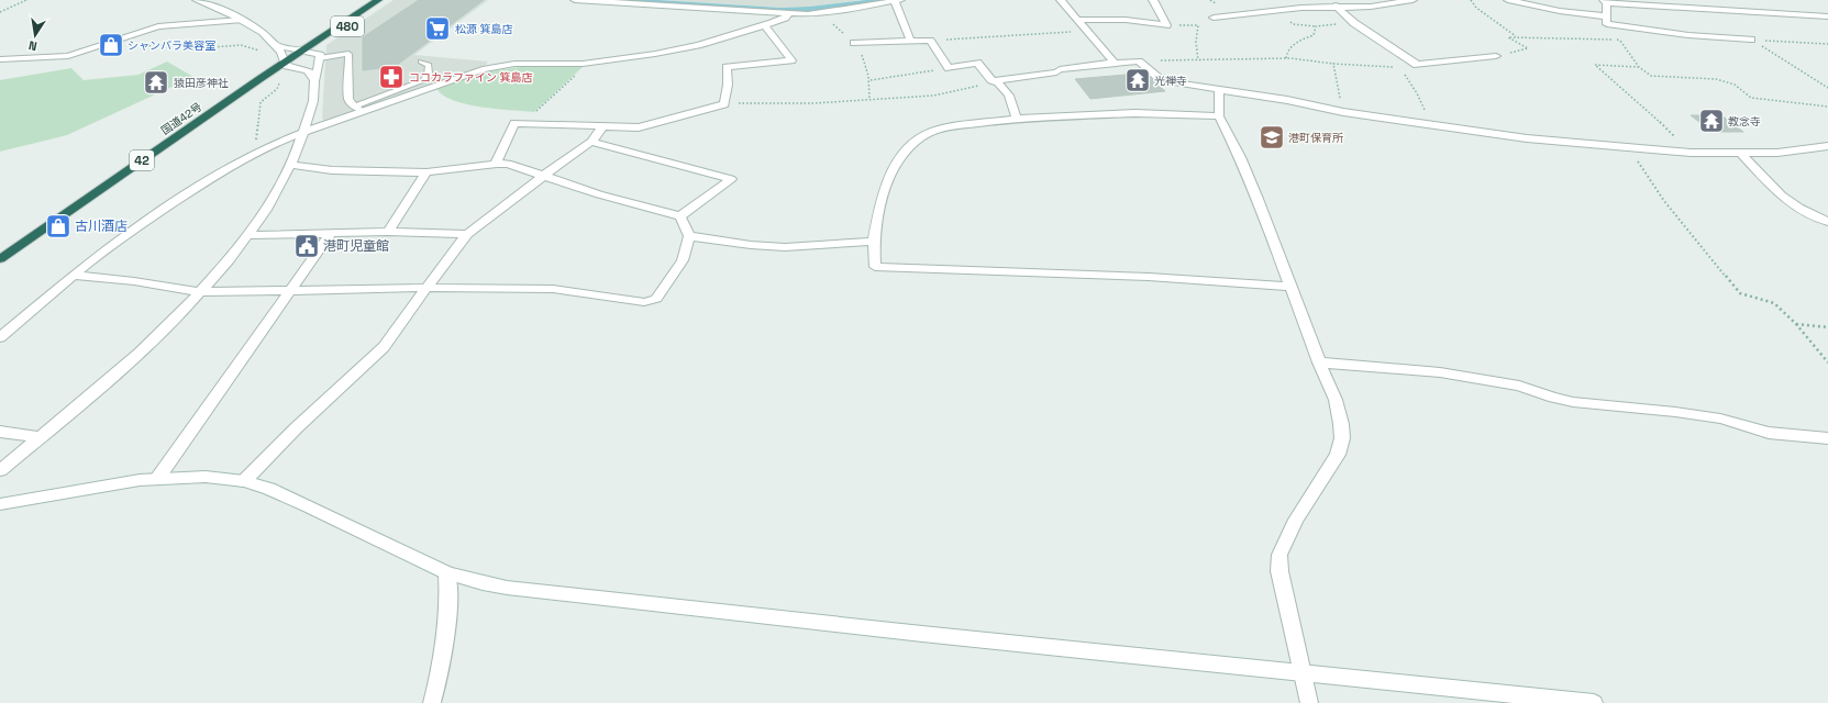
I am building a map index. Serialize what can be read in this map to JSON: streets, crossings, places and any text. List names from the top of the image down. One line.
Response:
{"streets":{"highway":["480","国道42号","42"]},"crossings":[["480","国道42号"]],"places":{"supermarket":["松源 箕島店"],"shop":["シャンパラ美容室","古川酒店"],"pharmacy":["ココカラファイン 箕島店"],"temple":["光禅寺","猿田彦神社","教念寺"],"school or university":["港町保育所"],"public building":["港町児童館"]},"north":"bottom"}
